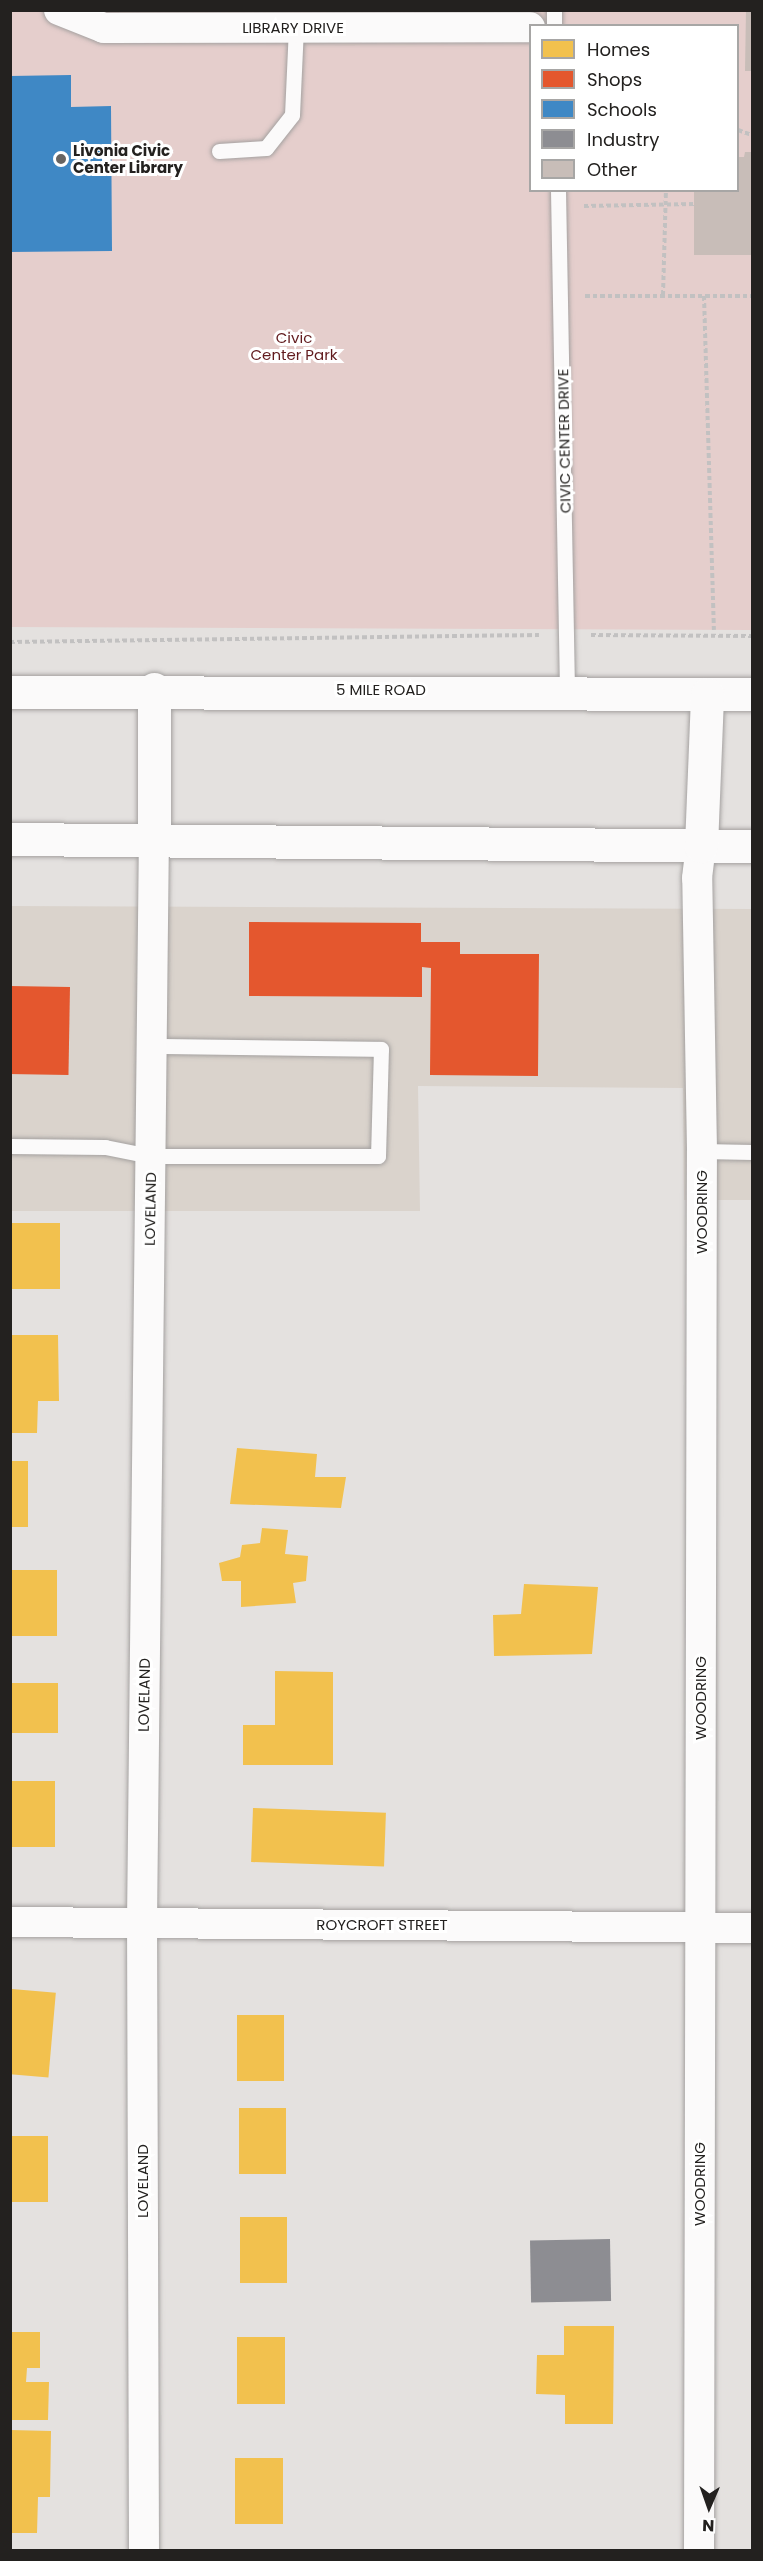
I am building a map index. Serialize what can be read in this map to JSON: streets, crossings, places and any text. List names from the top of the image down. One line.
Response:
{"streets":{"main road":["5 MILE ROAD"],"street":["LIBRARY DRIVE","LOVELAND","WOODRING","ROYCROFT STREET"],"lane":["CIVIC CENTER DRIVE"]},"crossings":[["CIVIC CENTER DRIVE","5 MILE ROAD"],["LOVELAND","ROYCROFT STREET"],["WOODRING","ROYCROFT STREET"]],"parks":["Civic Center Park"],"places":["Livonia Civic Center Library"],"legend":["Homes","Shops","Schools","Industry","Other"],"north":"bottom"}
